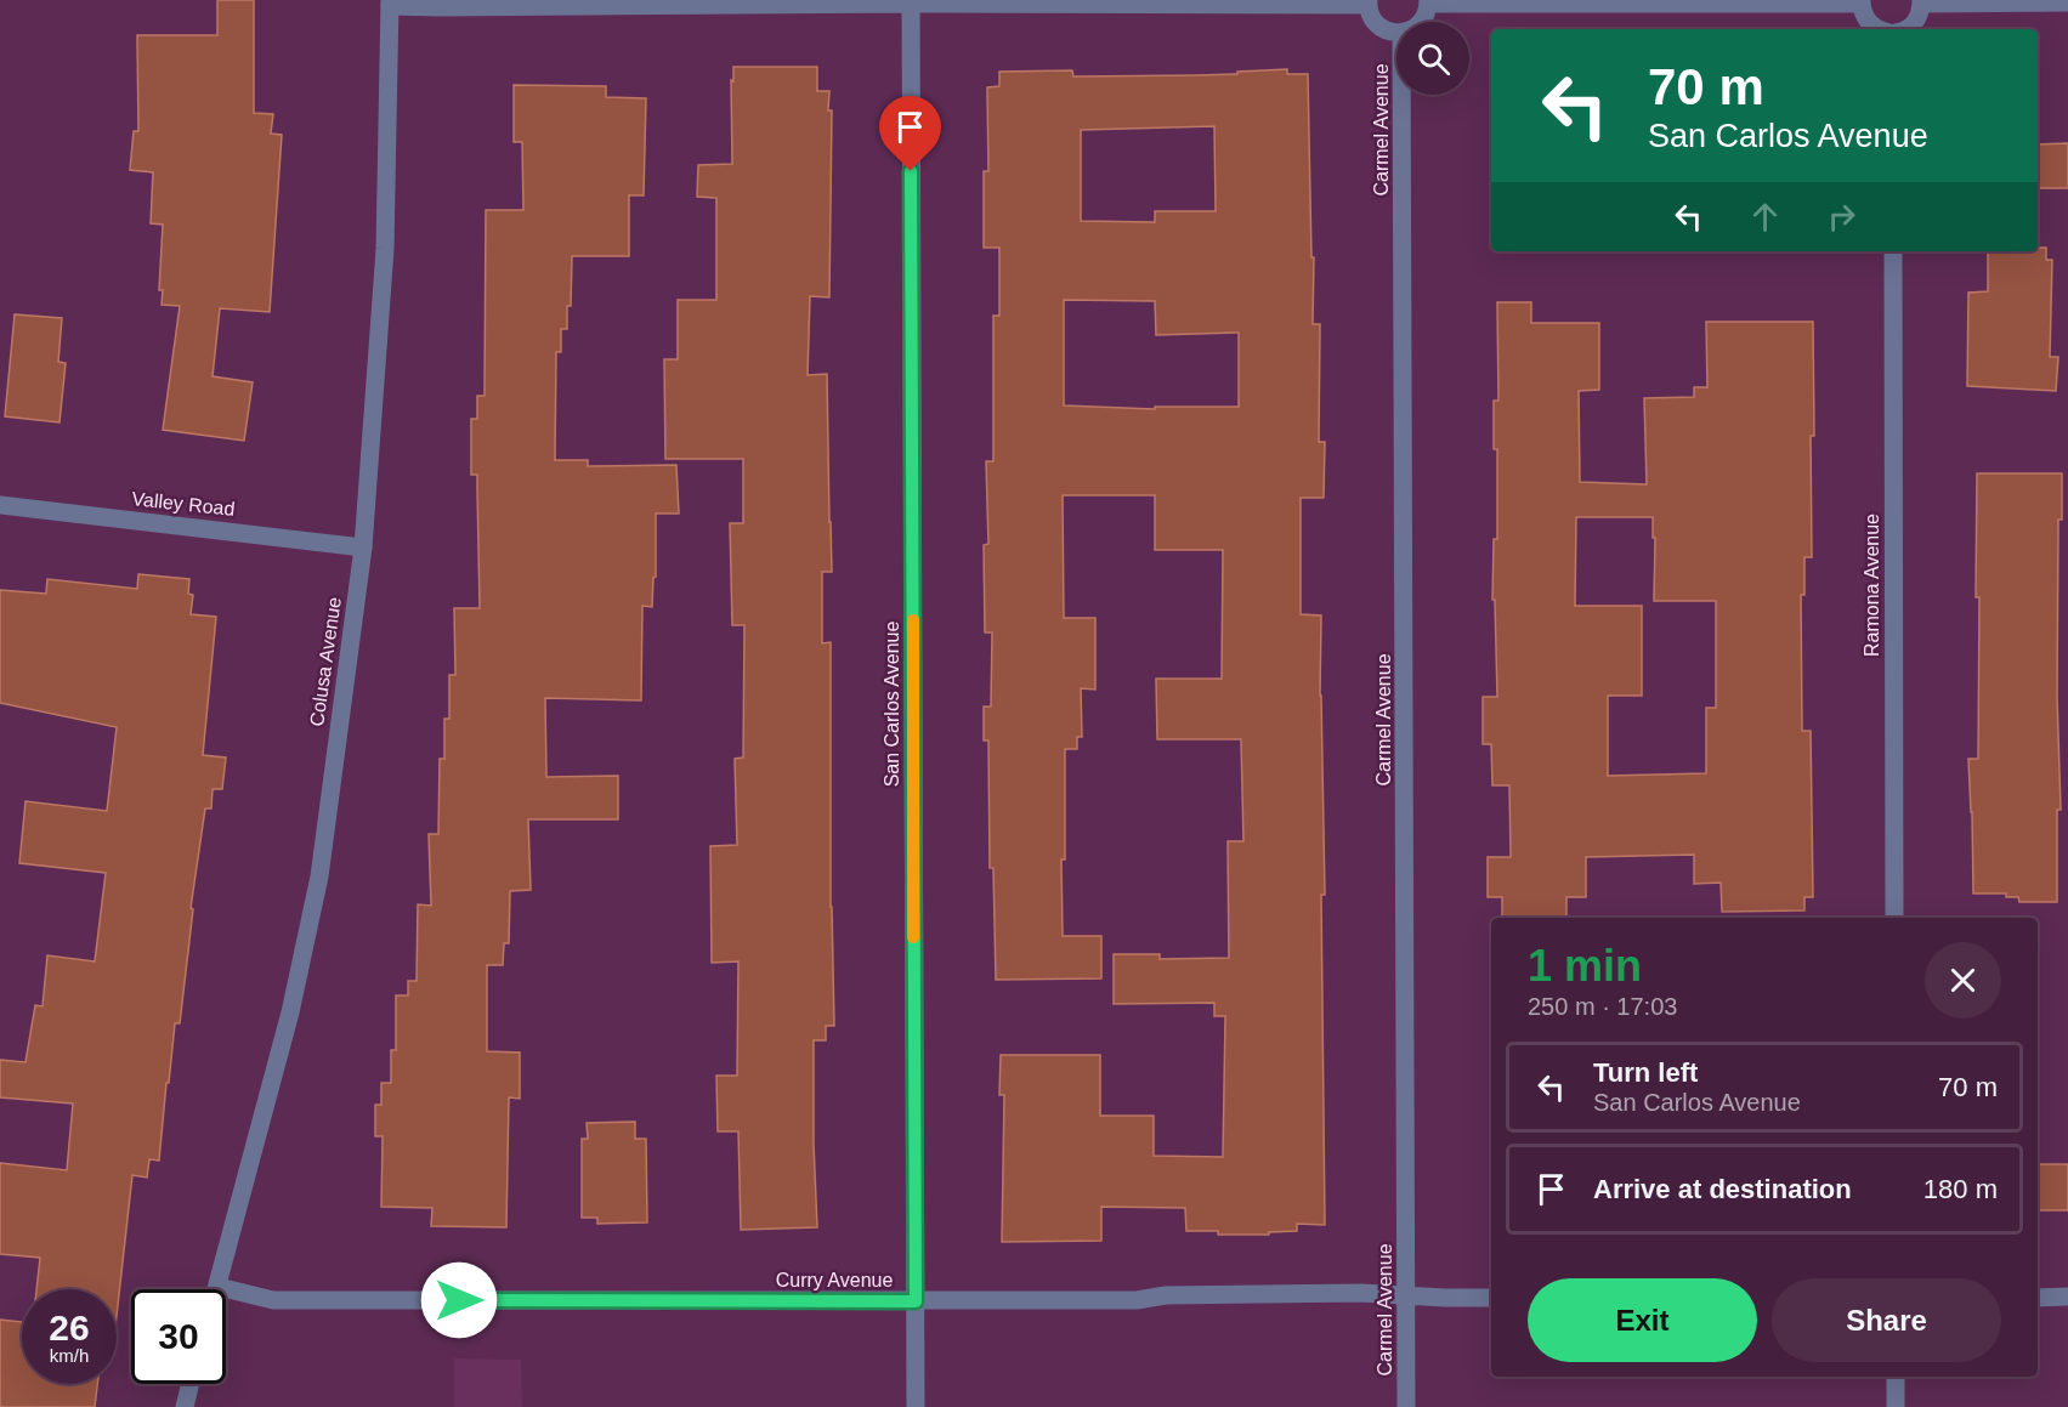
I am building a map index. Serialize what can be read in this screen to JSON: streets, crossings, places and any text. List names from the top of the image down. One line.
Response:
{"streets":{"street":["Carmel Avenue","Valley Road","Ramona Avenue","Colusa Avenue","San Carlos Avenue","Curry Avenue"]},"crossings":[["Carmel Avenue","Curry Avenue"],["Valley Road","Colusa Avenue"],["Colusa Avenue","Curry Avenue"],["San Carlos Avenue","Curry Avenue"]],"page":{"turn":["70 m","San Carlos Avenue"],"heading":["1 min","250 m · 17:03"],"list":[{"name":"Turn left","note":"San Carlos Avenue","value":"70 m"},{"name":"Arrive at destination","value":"180 m"}],"buttons":["Exit","Share"],"speed":"26 km/h","limit":"30"}}
